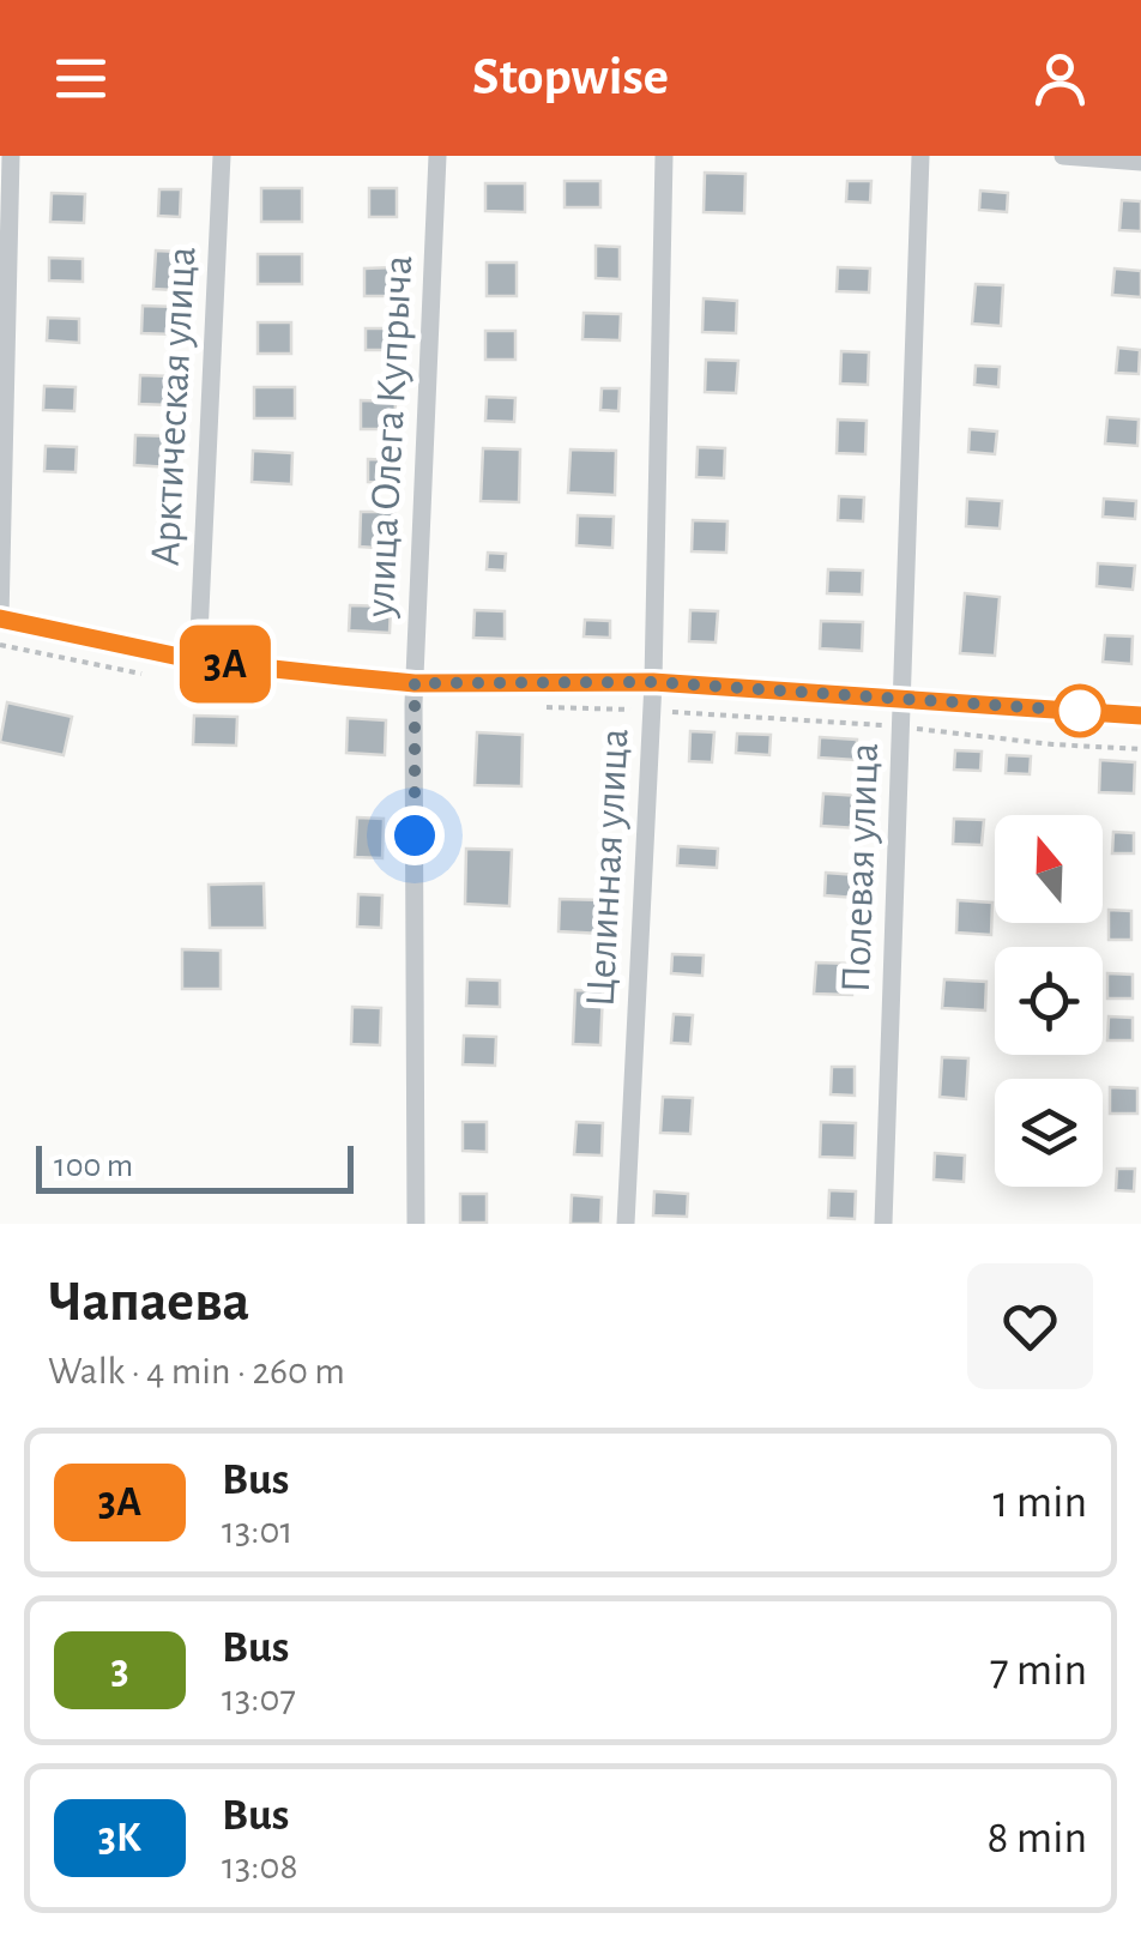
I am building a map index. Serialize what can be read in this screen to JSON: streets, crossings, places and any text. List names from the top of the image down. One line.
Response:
{"streets":{"street":["Арктическая улица","улица Олега Купрыча","Целинная улица","Полевая улица"]},"lines":["bus line 3А"],"scale_bar":"100 m","north":"top","page":{"header":"Stopwise","on_map":"3А","scale":"100 m","heading":["Чапаева","Walk · 4 min · 260 m"],"list":[{"mark":"3А","name":"Bus","note":"13:01","value":"1 min"},{"mark":"3","name":"Bus","note":"13:07","value":"7 min"},{"mark":"3К","name":"Bus","note":"13:08","value":"8 min"}]}}
